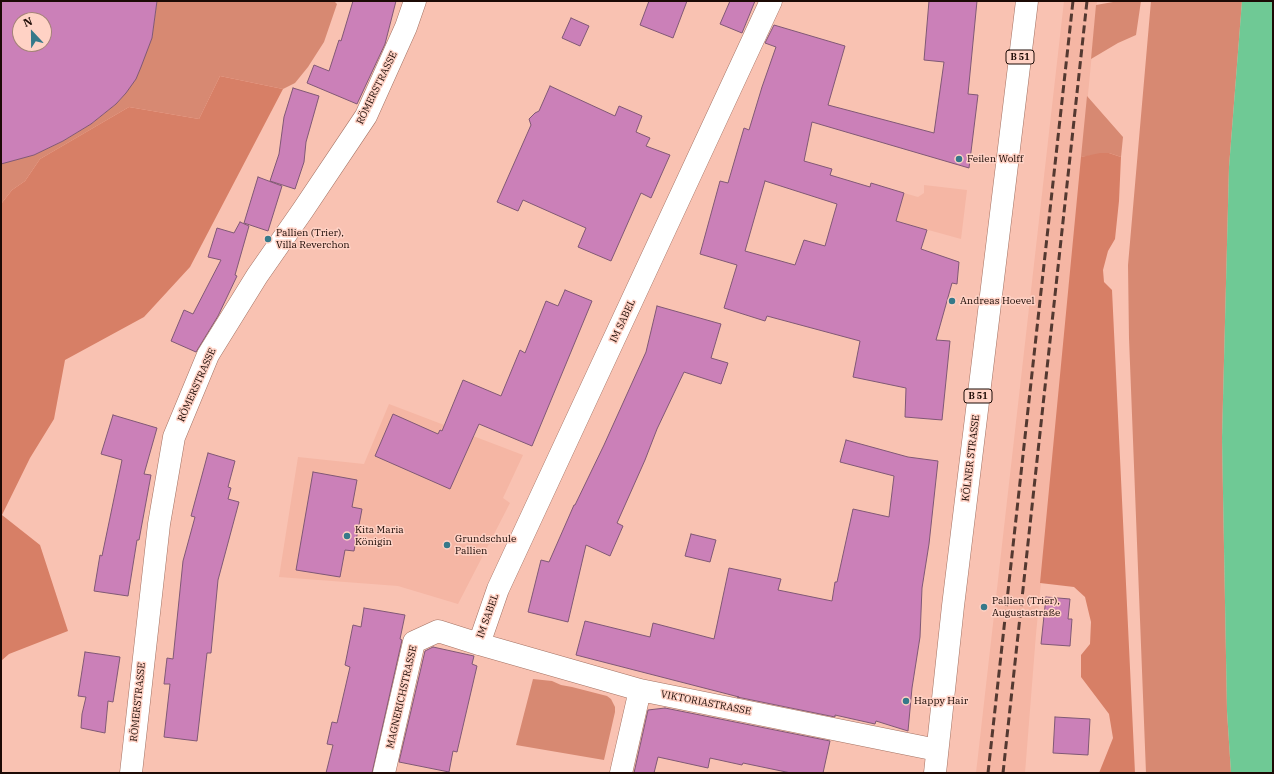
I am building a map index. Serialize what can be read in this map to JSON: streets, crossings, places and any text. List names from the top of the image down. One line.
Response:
{"streets":{"street":["B 51","RÖMERSTRASSE","IM SABEL","KÖLNER STRASSE","MAGNERICHSTRASSE","VIKTORIASTRASSE"]},"crossings":[["IM SABEL","MAGNERICHSTRASSE"],["IM SABEL","VIKTORIASTRASSE"],["KÖLNER STRASSE","VIKTORIASTRASSE"],["MAGNERICHSTRASSE","VIKTORIASTRASSE"]],"places":["Feilen Wolff","Pallien (Trier), Villa Reverchon","Andreas Hoevel","Kita Maria Königin","Grundschule Pallien","Pallien (Trier), Augustastraße","Happy Hair"],"north":"top"}
